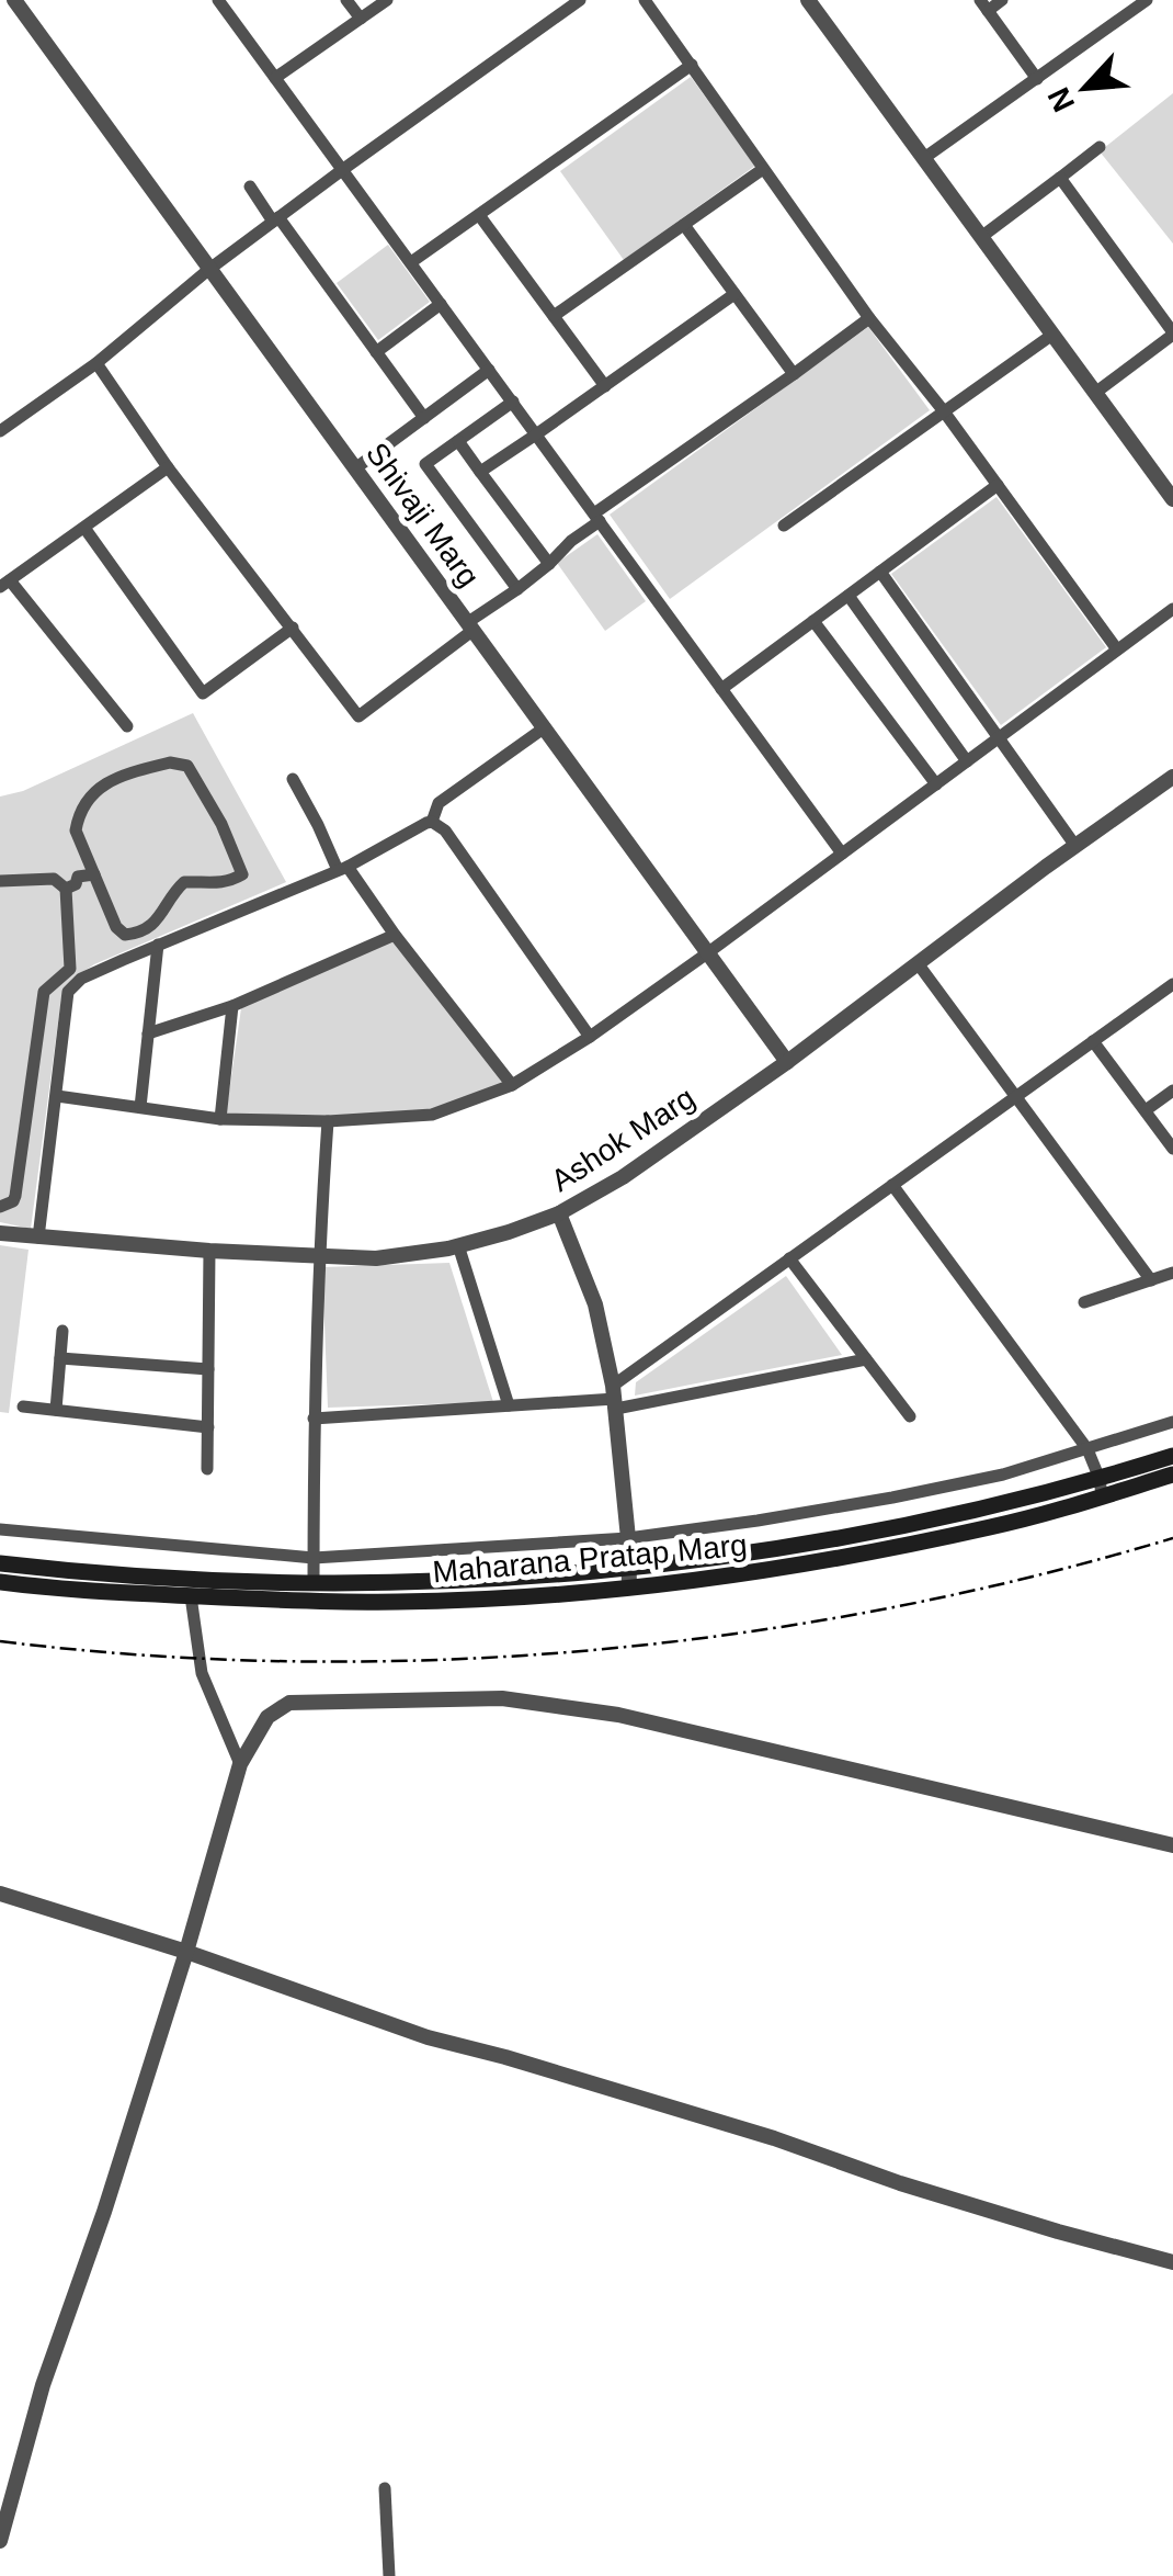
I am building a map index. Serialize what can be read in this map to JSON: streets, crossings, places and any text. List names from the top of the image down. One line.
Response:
{"streets":{"main road":["Maharana Pratap Marg"],"street":["Shivaji Marg","Ashok Marg"]},"crossings":[["Shivaji Marg","Ashok Marg"]],"north":"bottom left"}
